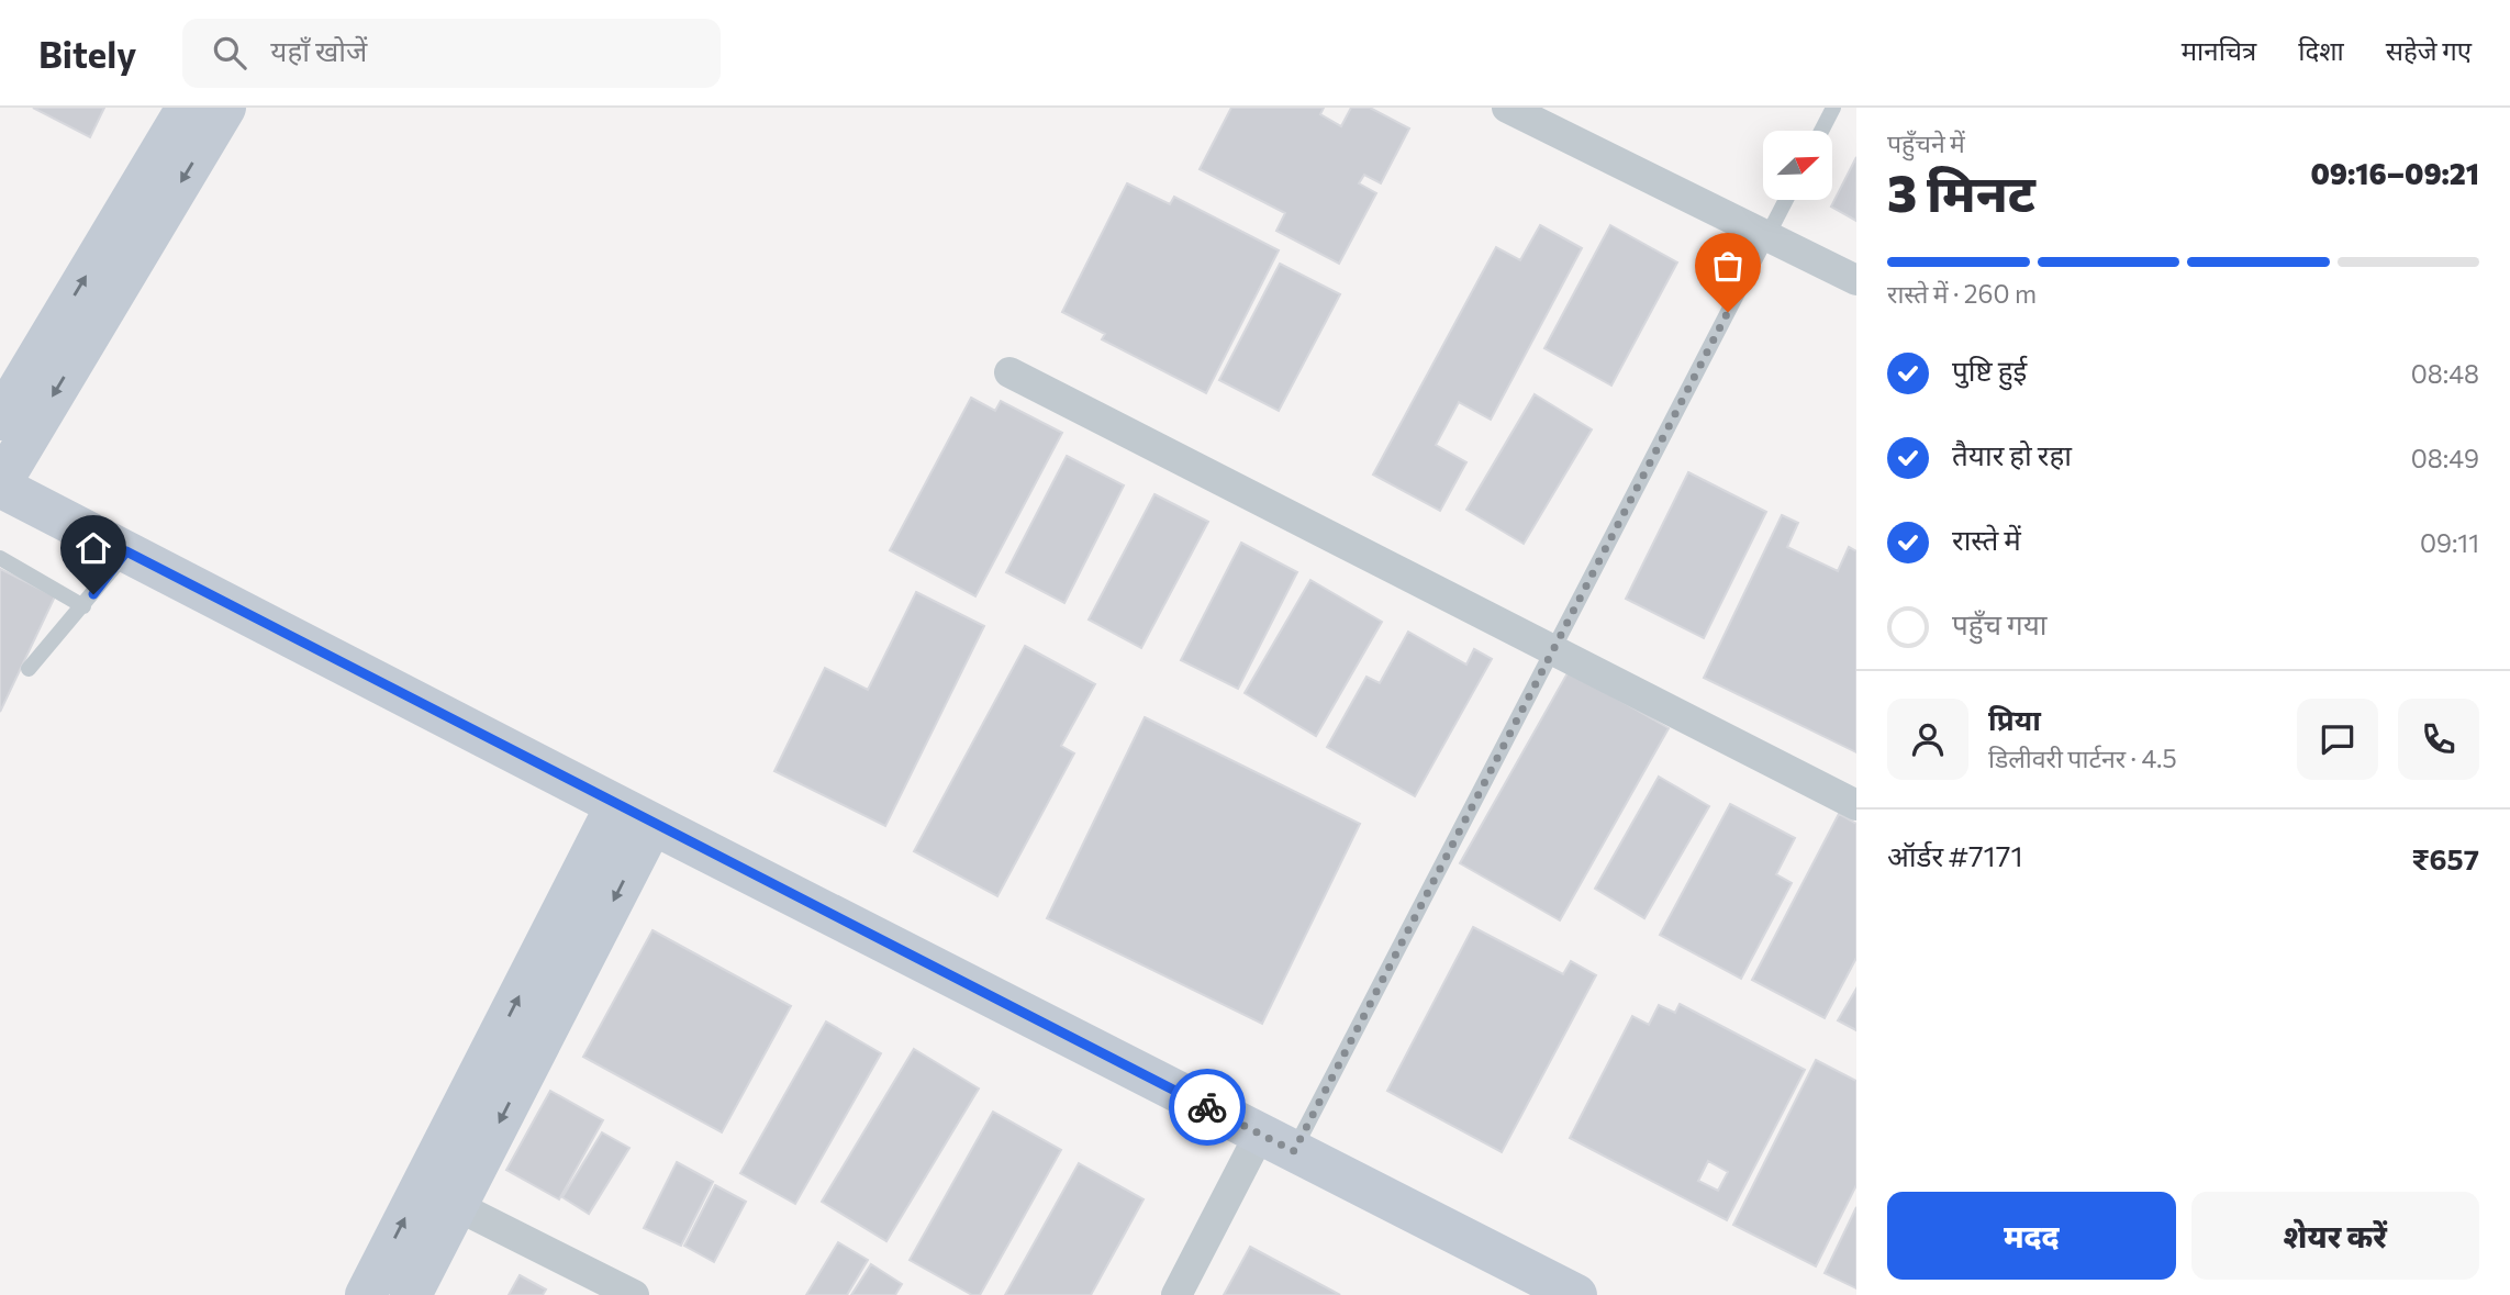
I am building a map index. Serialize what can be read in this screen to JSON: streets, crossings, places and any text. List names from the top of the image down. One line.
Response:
{"north":"top right","page":{"header":"Bitely","search":"यहाँ खोजें","nav":["मानचित्र","दिशा","सहेजे गए"],"heading":["3 मिनट","पहुँचने में","09:16–09:21"],"panel":["प्रिया","डिलीवरी पार्टनर · 4.5","ऑर्डर #7171","₹657"],"bar":"रास्ते में · 260 m","list":[["पुष्टि हुई","08:48"],["तैयार हो रहा","08:49"],["रास्ते में","09:11"],"पहुँच गया"],"buttons":["मदद","शेयर करें"]}}
